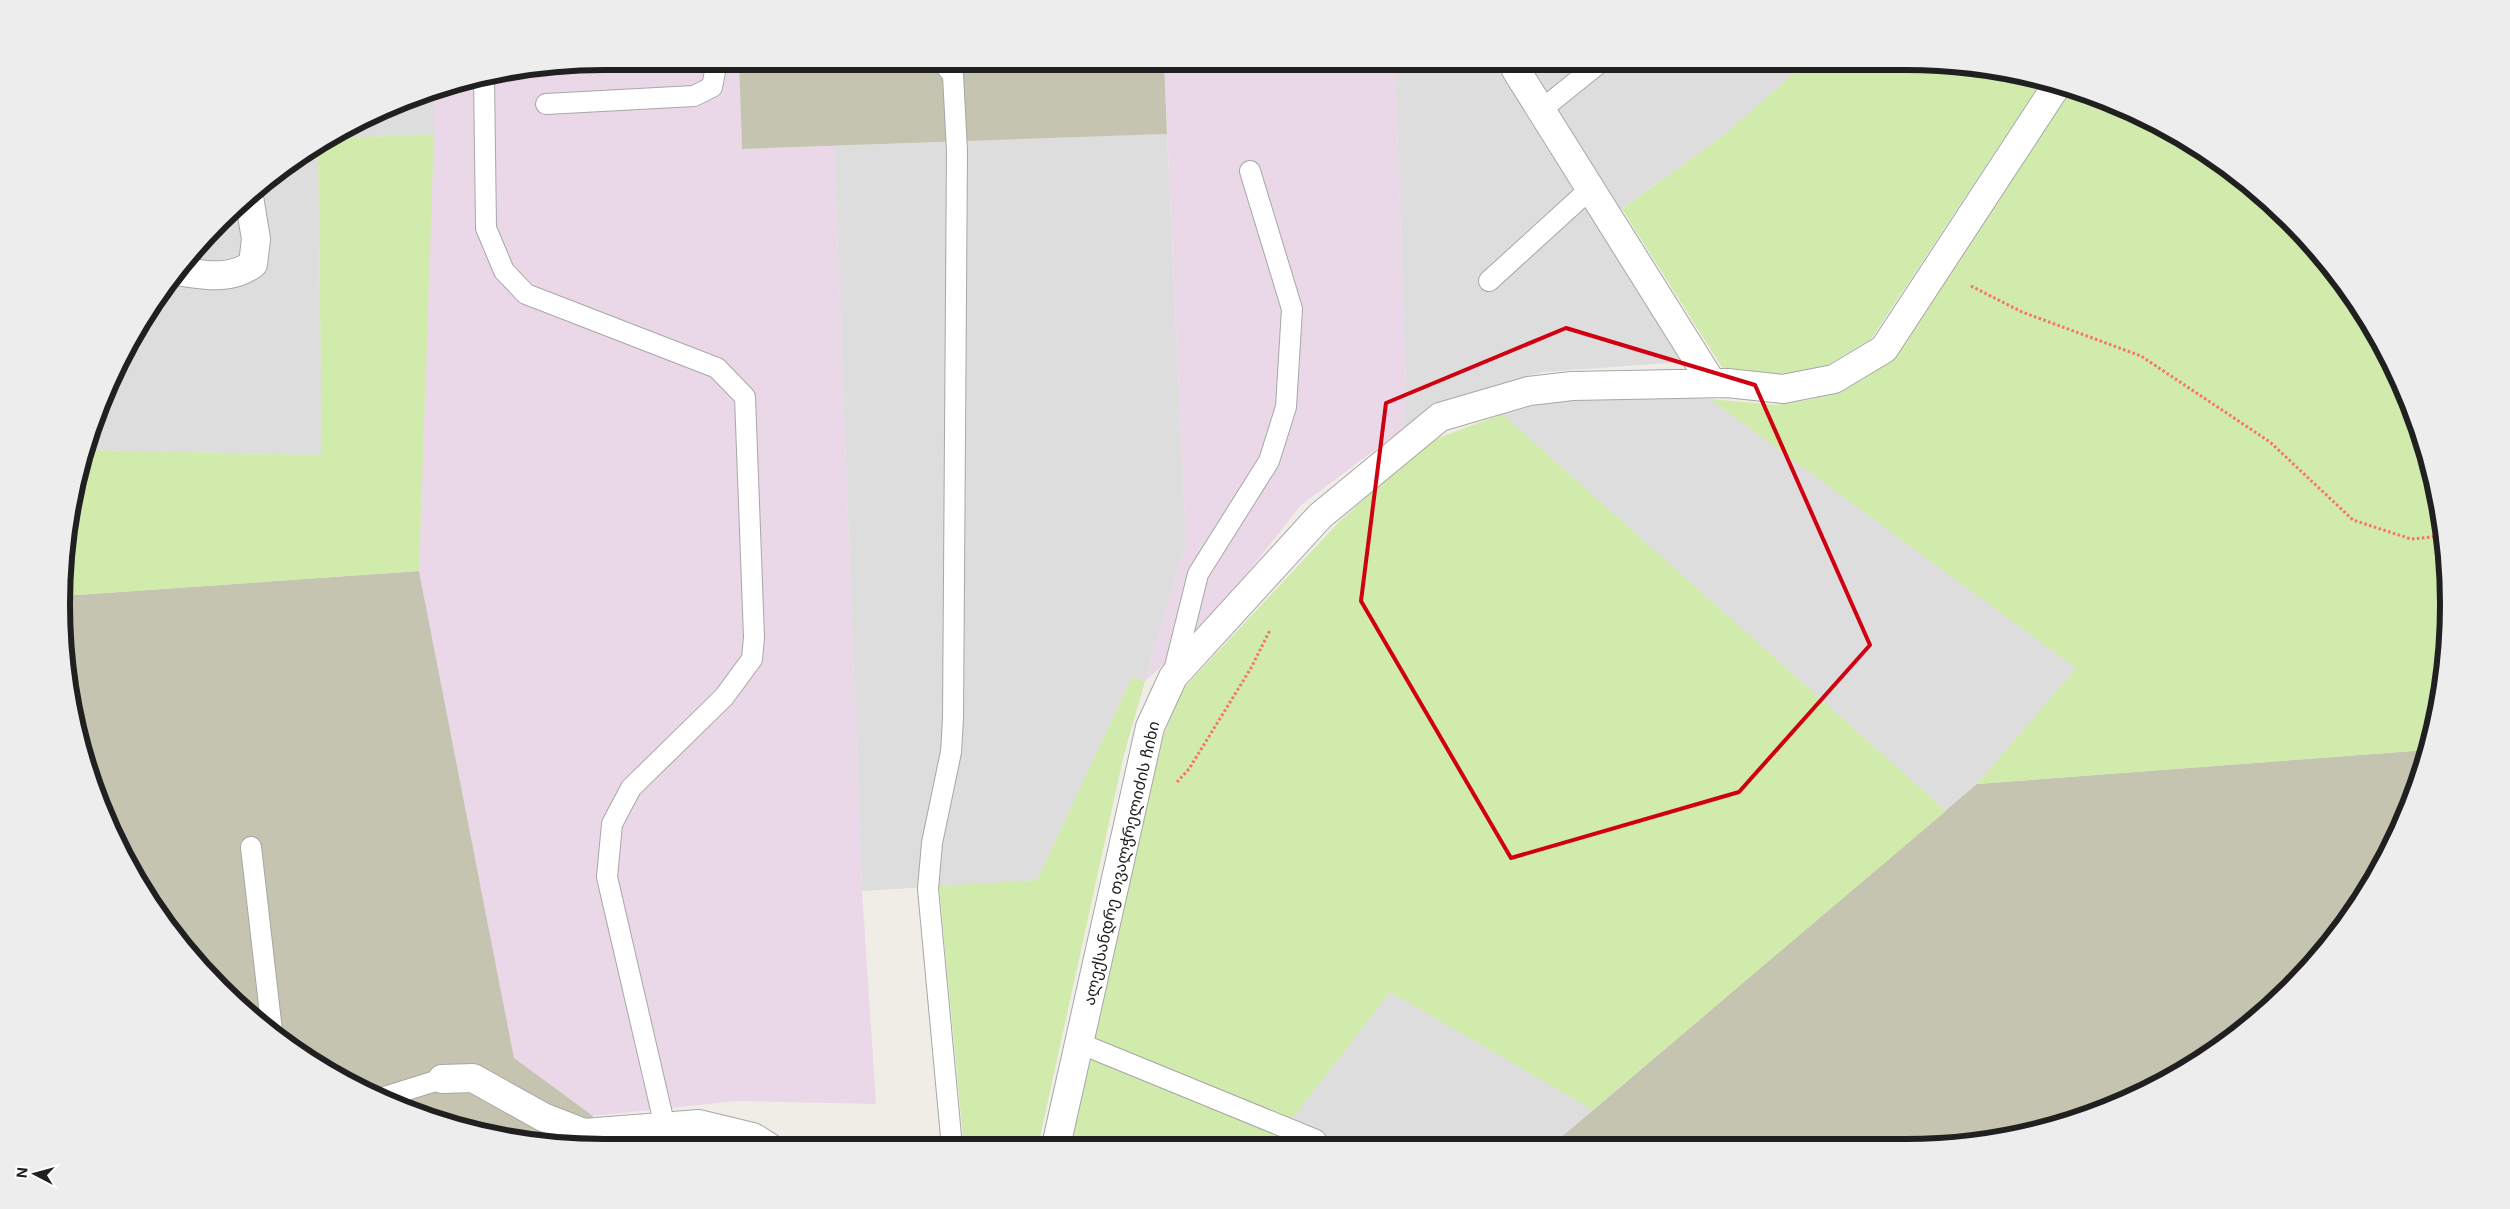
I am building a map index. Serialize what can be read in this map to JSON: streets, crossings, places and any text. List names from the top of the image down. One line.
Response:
{"streets":{"street":["ალექსანდრე თვალჭრელიძის ჩიხი"]},"north":"left"}
